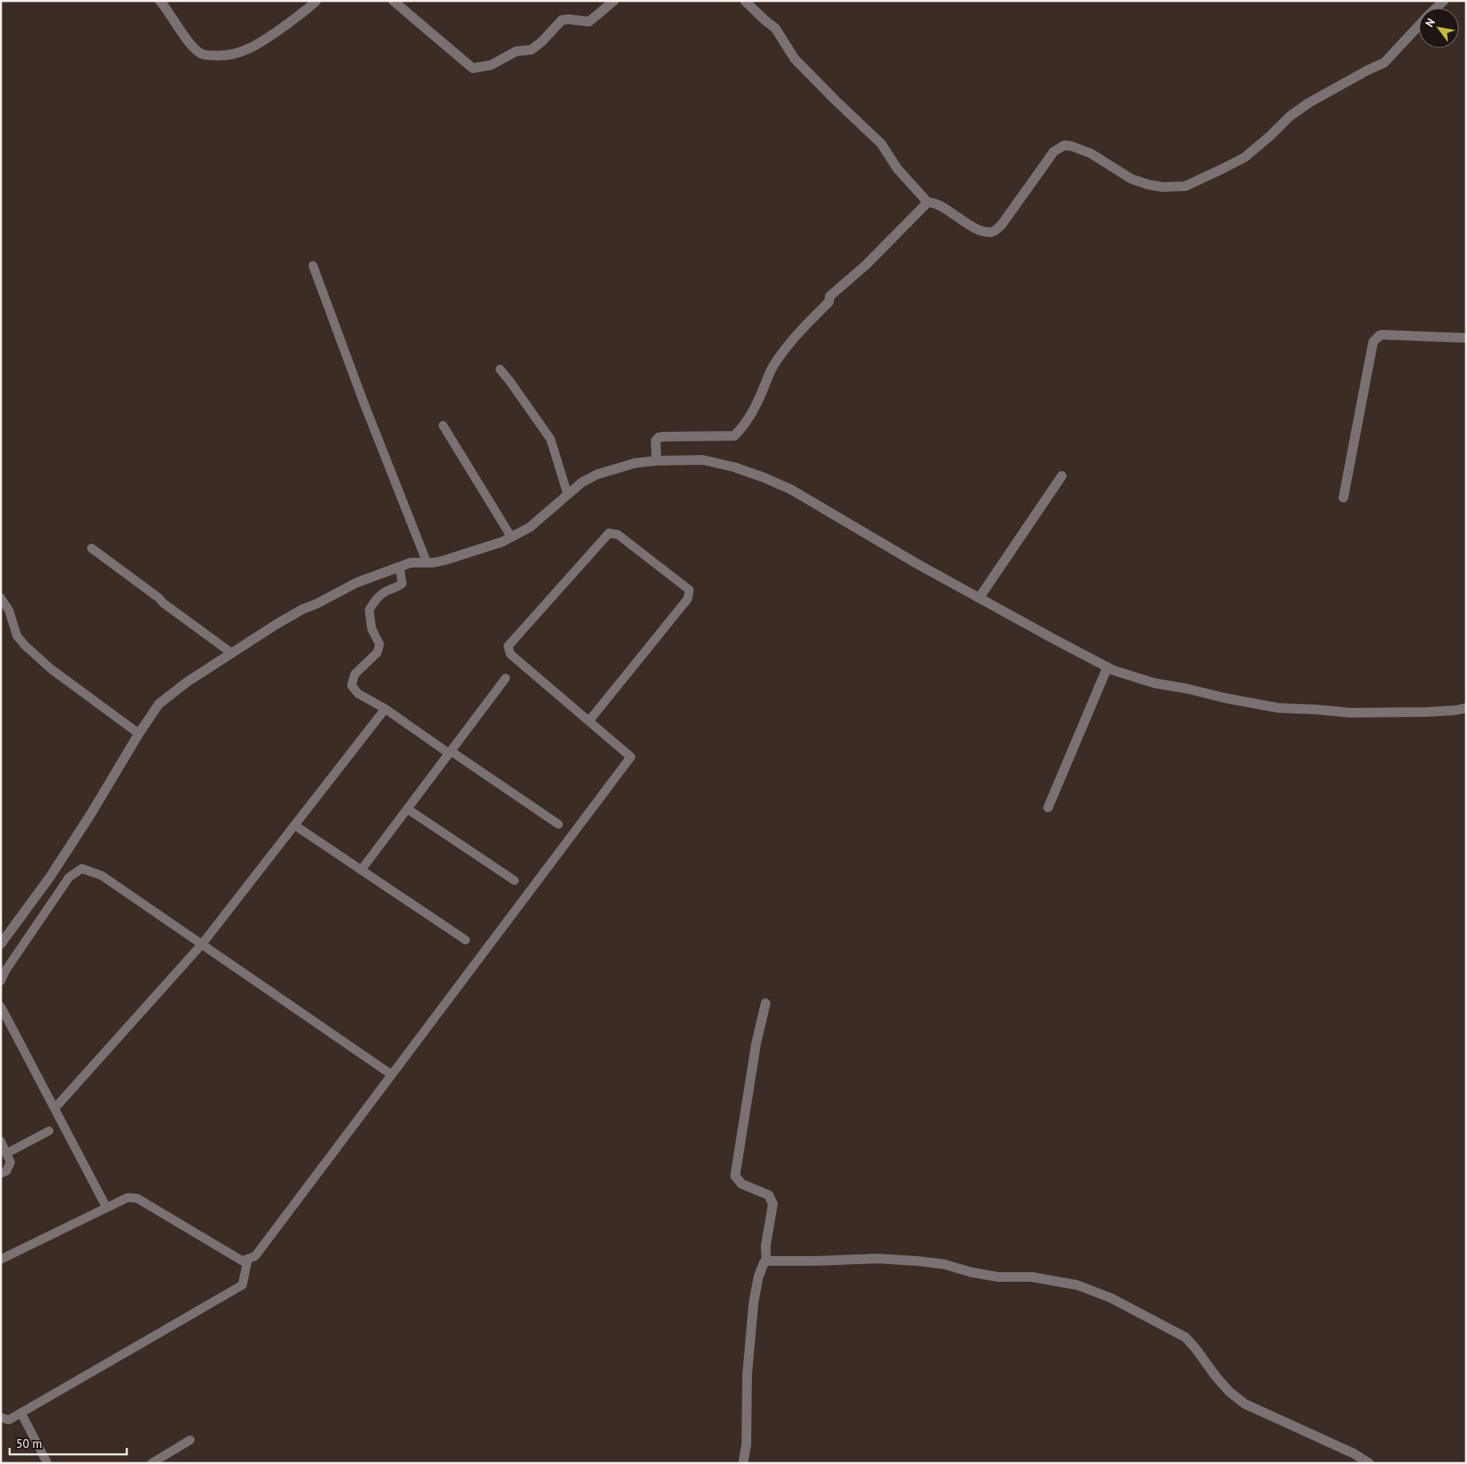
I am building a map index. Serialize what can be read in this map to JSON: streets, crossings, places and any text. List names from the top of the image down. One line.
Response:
{"scale_bar":"50 m","north":"top left"}
